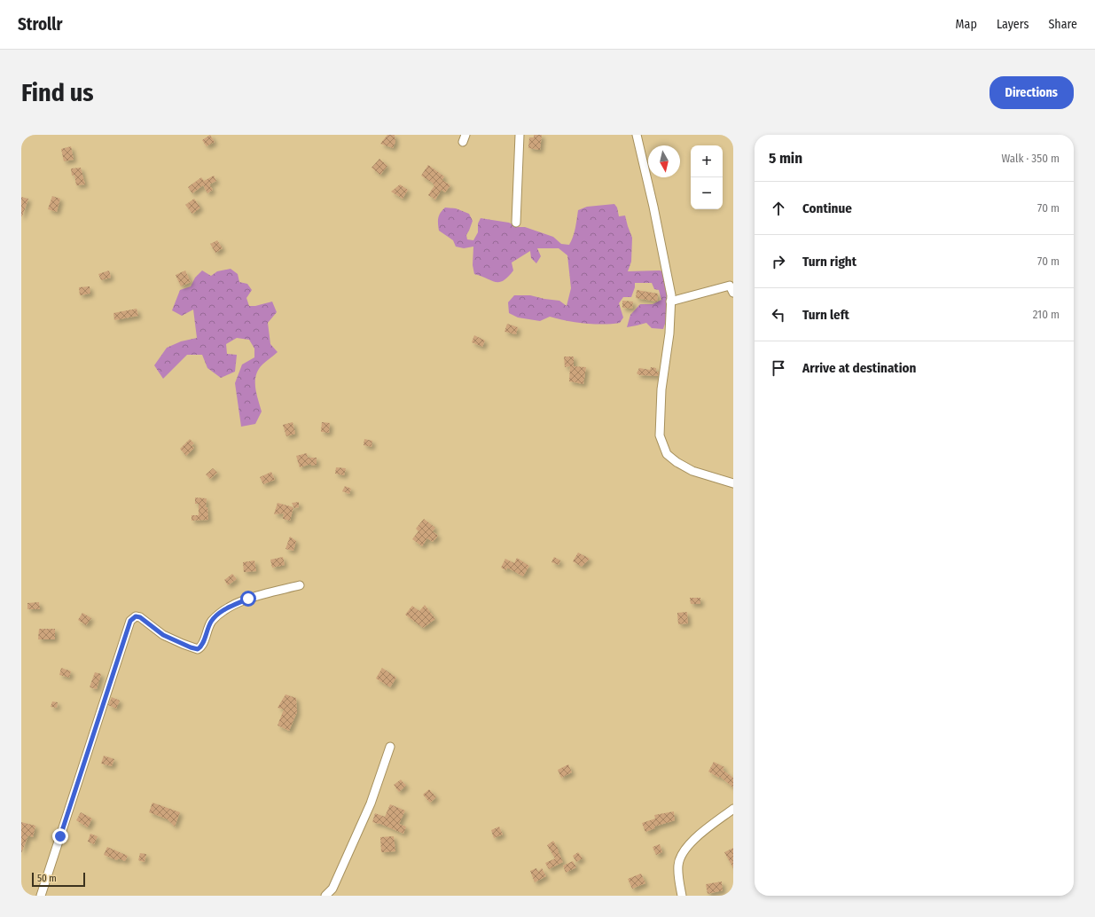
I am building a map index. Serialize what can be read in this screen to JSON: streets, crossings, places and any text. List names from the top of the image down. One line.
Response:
{"scale_bar":"50 m","north":"bottom","page":{"header":"Strollr","nav":["Map","Layers","Share"],"buttons":"Directions","title":"Find us","heading":["5 min","Walk · 350 m"],"map_buttons":["+","−"],"list":[["Continue","70 m"],["Turn right","70 m"],["Turn left","210 m"],"Arrive at destination"],"scale":"50 m"}}
